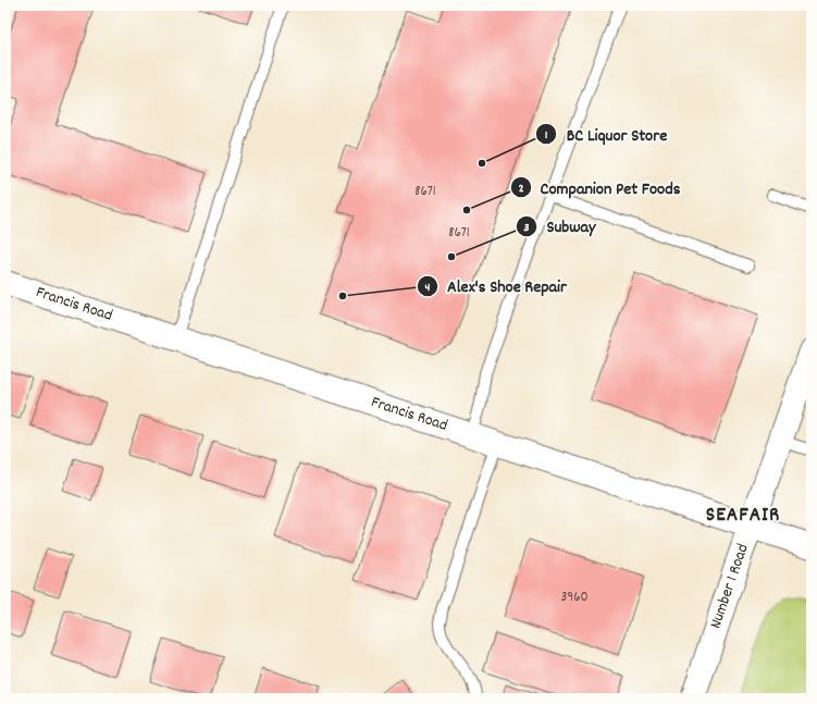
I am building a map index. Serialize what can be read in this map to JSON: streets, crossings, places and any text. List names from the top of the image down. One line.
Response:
{"streets":{"street":["Francis Road","Number 1 Road"]},"crossings":[["Francis Road","Number 1 Road"]],"districts":["SEAFAIR"],"places":["BC Liquor Store","Companion Pet Foods","Subway","Alex's Shoe Repair"],"house_numbers":["8671","8671","3960"]}
